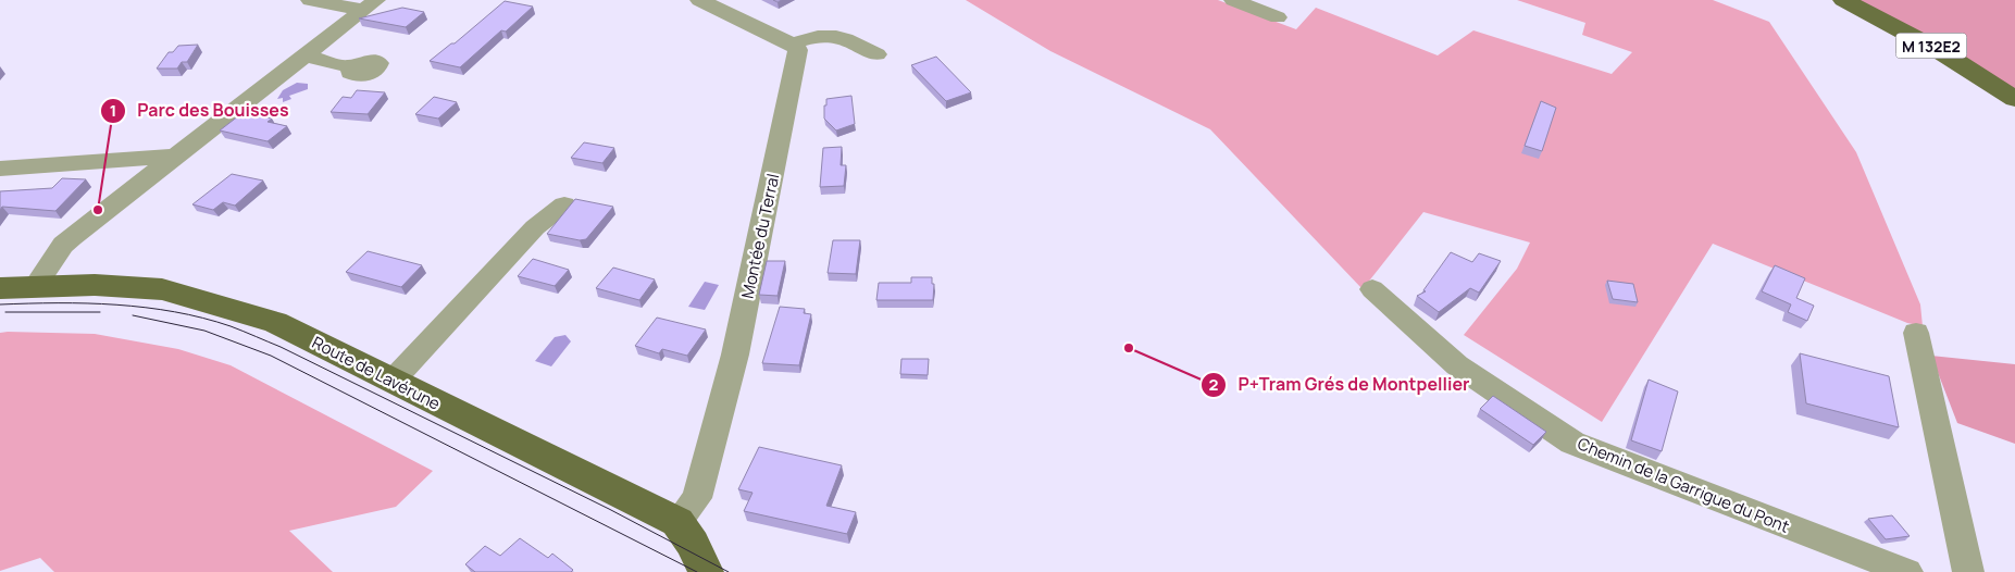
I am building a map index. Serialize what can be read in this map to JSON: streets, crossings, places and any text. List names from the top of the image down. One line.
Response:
{"streets":{"main road":["M 132E2","Route de Lavérune"],"street":["Montée du Terral","Chemin de la Garrigue du Pont"]},"crossings":[["Montée du Terral","Route de Lavérune"]],"places":["Parc des Bouisses","P+Tram Grés de Montpellier"]}
